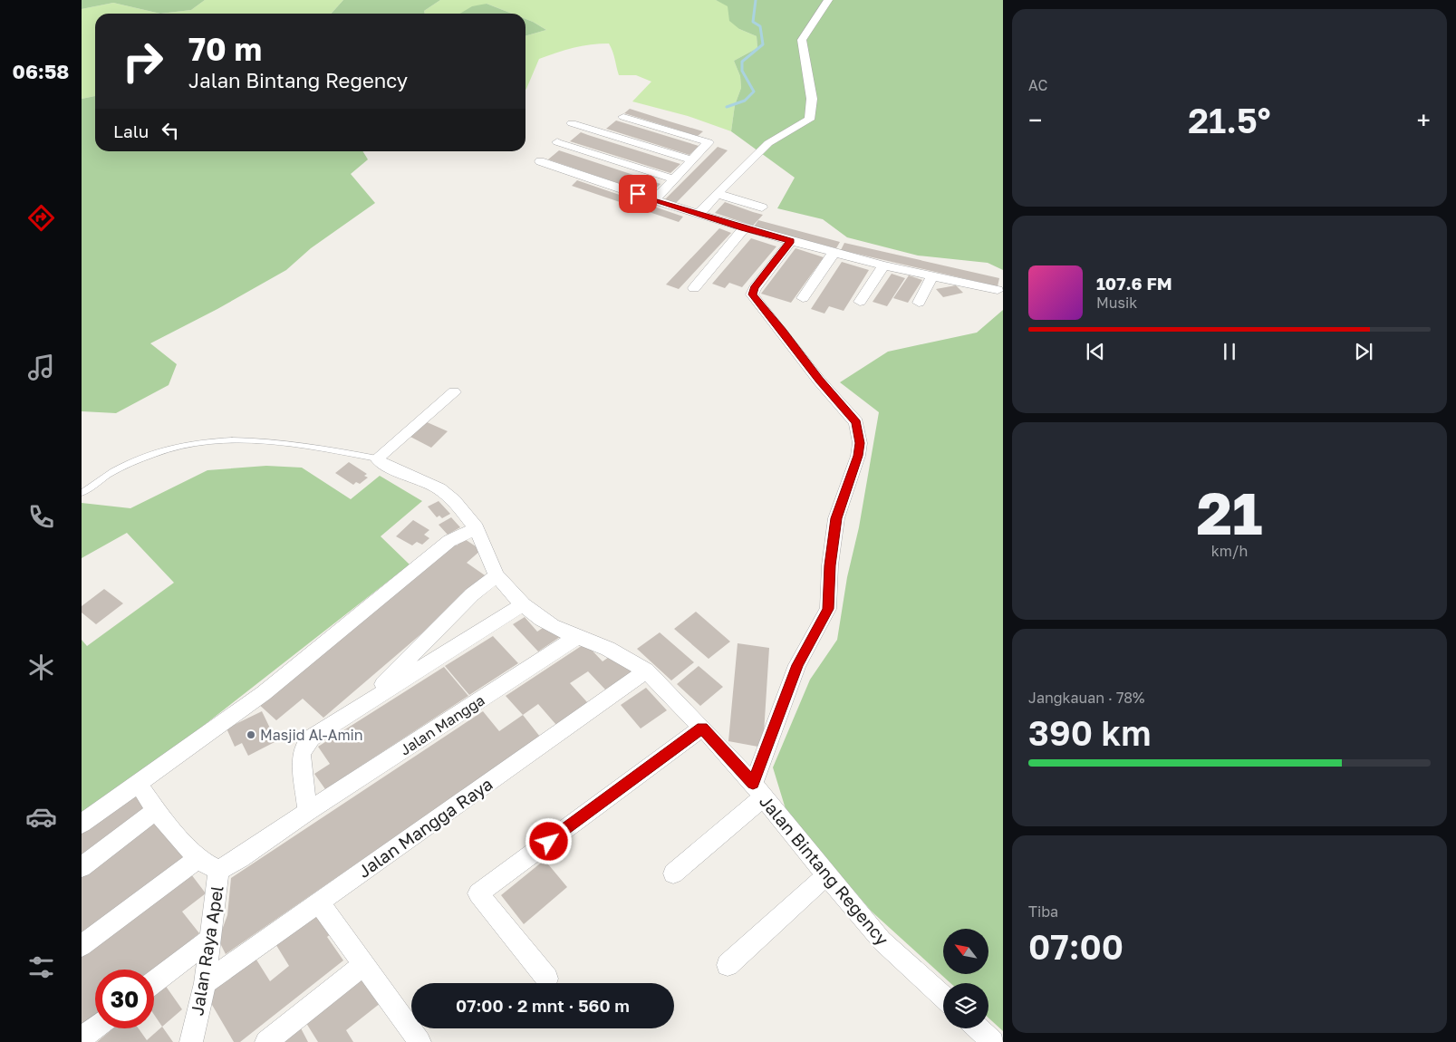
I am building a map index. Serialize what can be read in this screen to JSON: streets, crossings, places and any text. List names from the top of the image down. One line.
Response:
{"streets":{"street":["Jalan Mangga","Jalan Mangga Raya","Jalan Bintang Regency","Jalan Raya Apel"]},"crossings":[["Jalan Mangga","Jalan Raya Apel"],["Jalan Mangga Raya","Jalan Bintang Regency"],["Jalan Mangga Raya","Jalan Raya Apel"]],"places":["Masjid Al-Amin"],"north":"top left","page":{"tabs":"06:58","tile":["AC",["21","km/h"],["Jangkauan · 78%","390 km"],["Tiba","07:00"]],"turn":["70 m","Jalan Bintang Regency"],"heat":["−","21.5°","+"],"then":"Lalu","song":["107.6 FM","Musik"],"limit":"30","trip":"07:00 · 2 mnt · 560 m"}}
